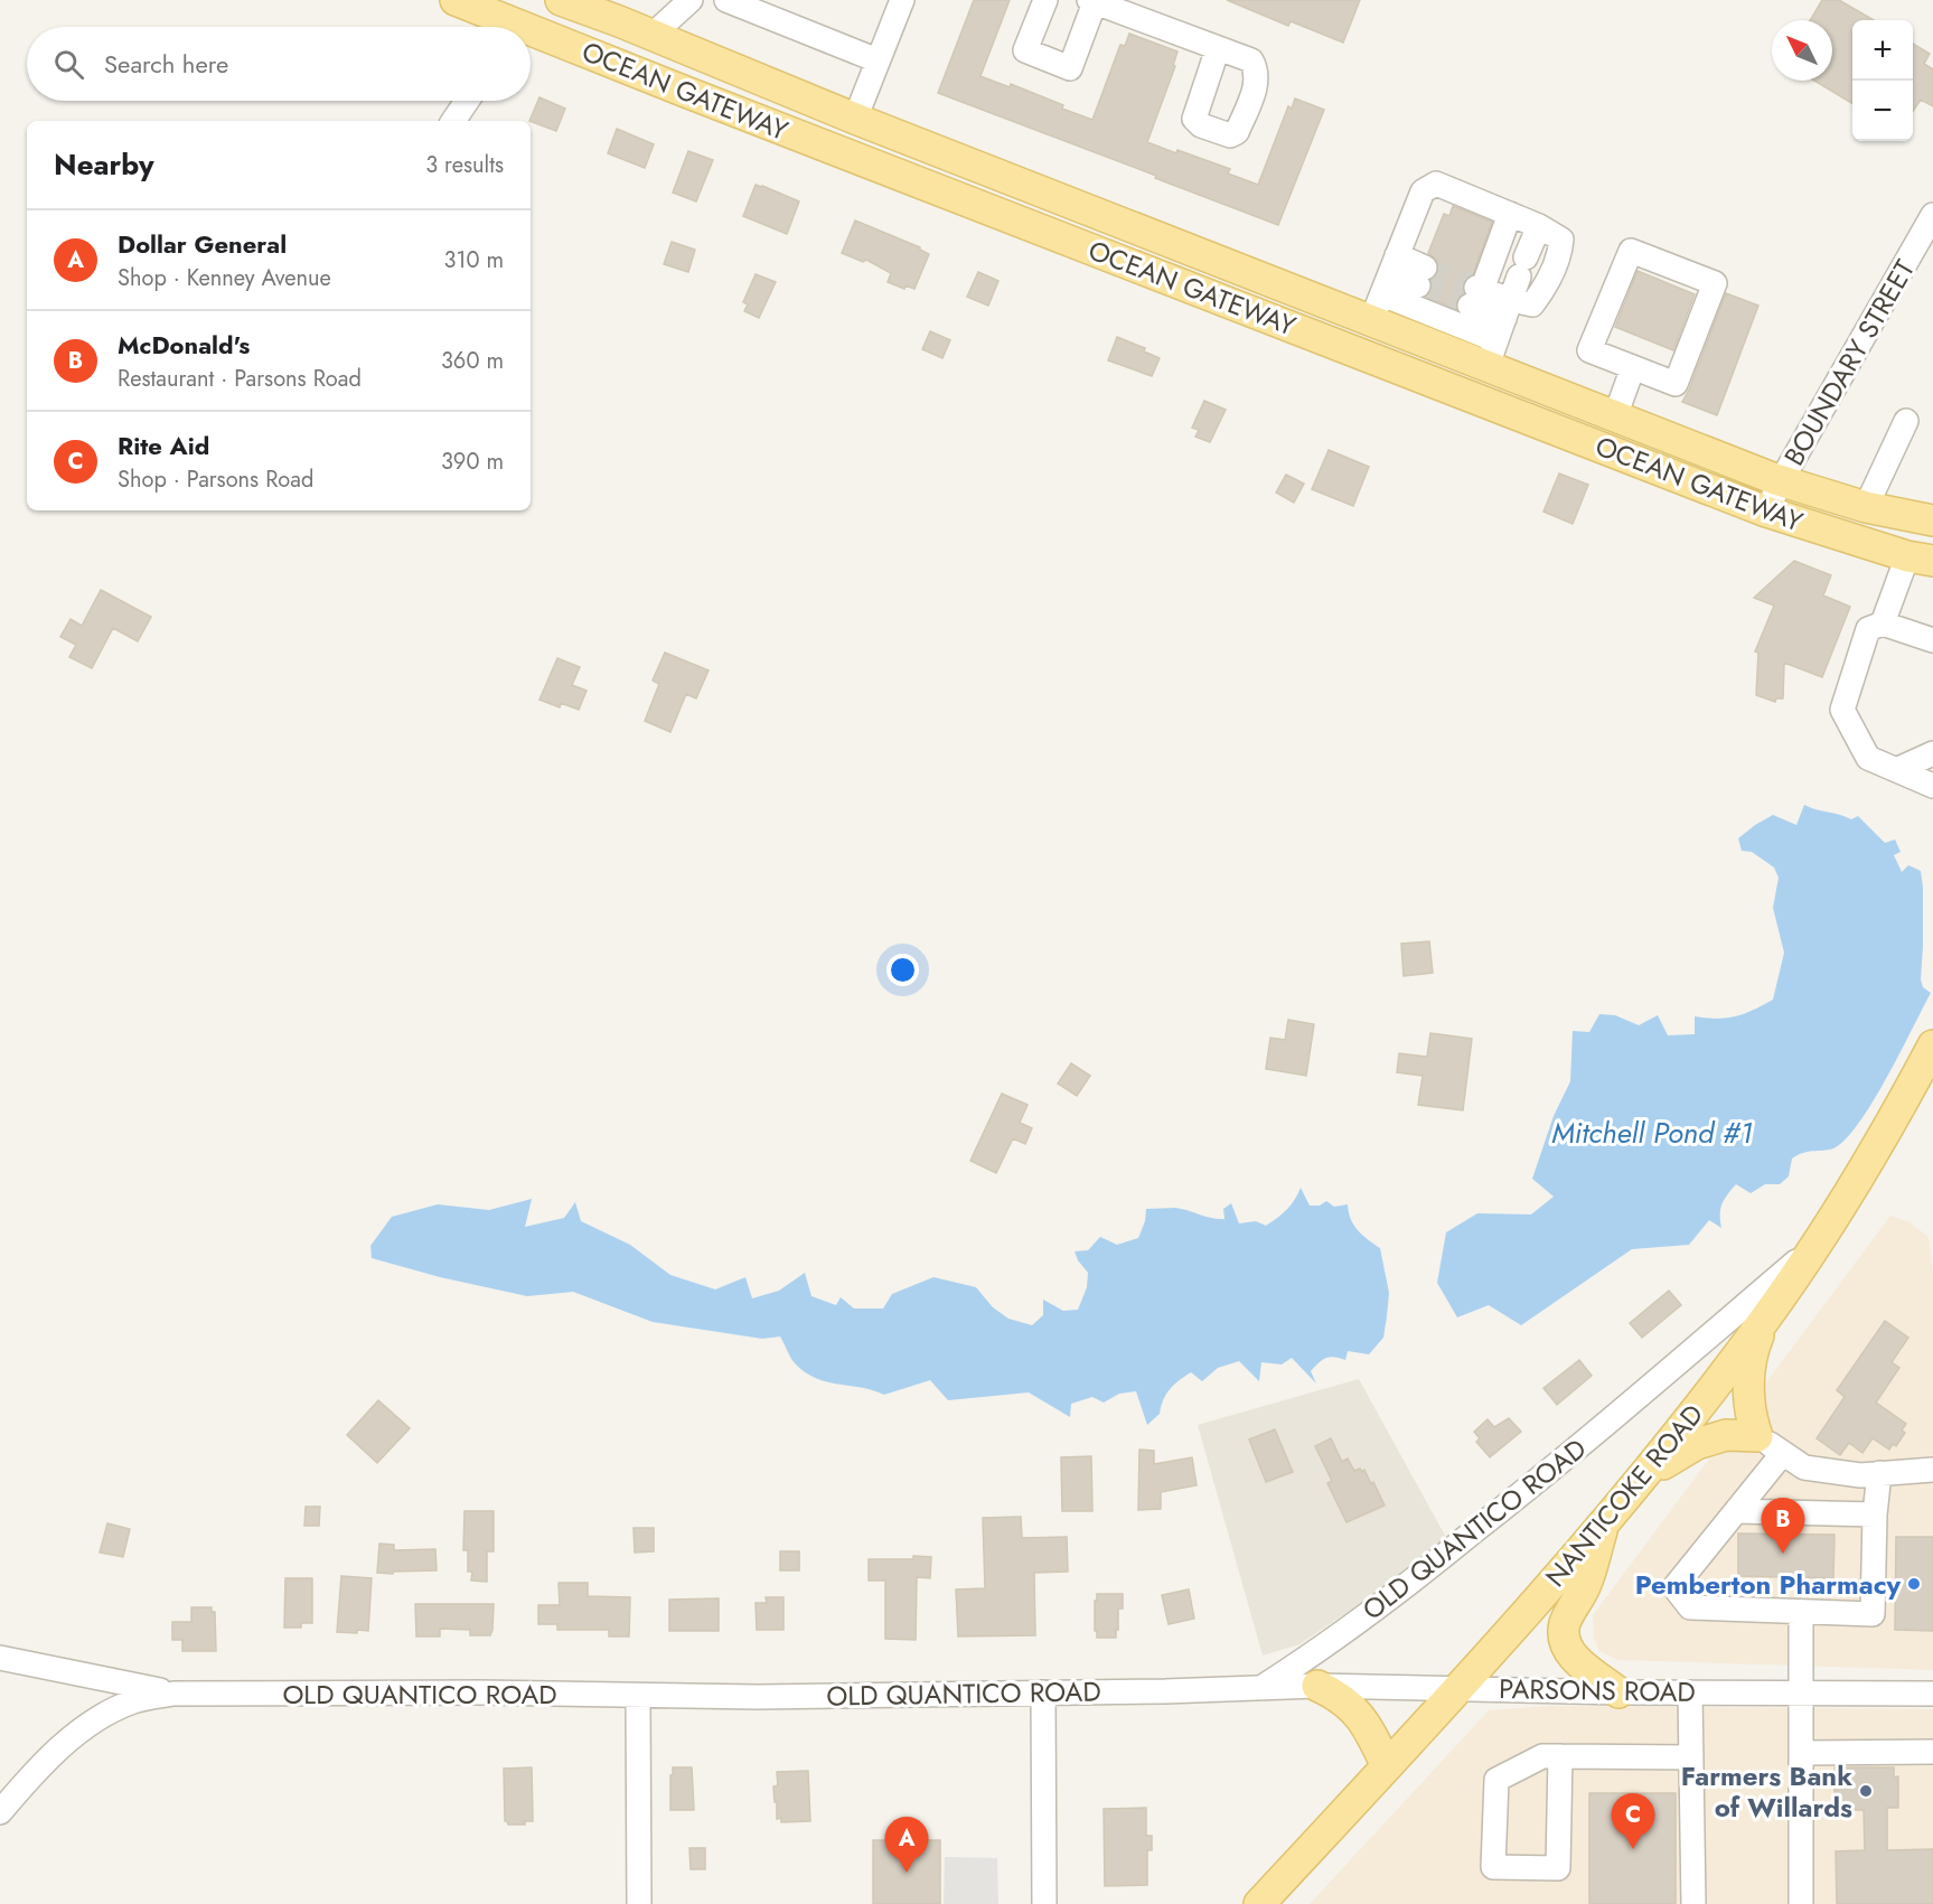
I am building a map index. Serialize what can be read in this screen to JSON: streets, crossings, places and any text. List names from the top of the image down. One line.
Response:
{"streets":{"main road":["OCEAN GATEWAY","NANTICOKE ROAD"],"street":["BOUNDARY STREET","OLD QUANTICO ROAD","PARSONS ROAD"]},"crossings":[["OCEAN GATEWAY","BOUNDARY STREET"],["NANTICOKE ROAD","OLD QUANTICO ROAD"],["NANTICOKE ROAD","PARSONS ROAD"],["OLD QUANTICO ROAD","PARSONS ROAD"]],"water":["Mitchell Pond #1"],"places":["Pemberton Pharmacy","Farmers Bank of Willards"],"north":"top left","page":{"map_buttons":["+","−"],"search":"Search here","heading":["Nearby","3 results"],"list":[{"mark":"A","name":"Dollar General","note":"Shop · Kenney Avenue","value":"310 m"},{"mark":"B","name":"McDonald's","note":"Restaurant · Parsons Road","value":"360 m"},{"mark":"C","name":"Rite Aid","note":"Shop · Parsons Road","value":"390 m"}],"pins":["B","C","A"]}}
